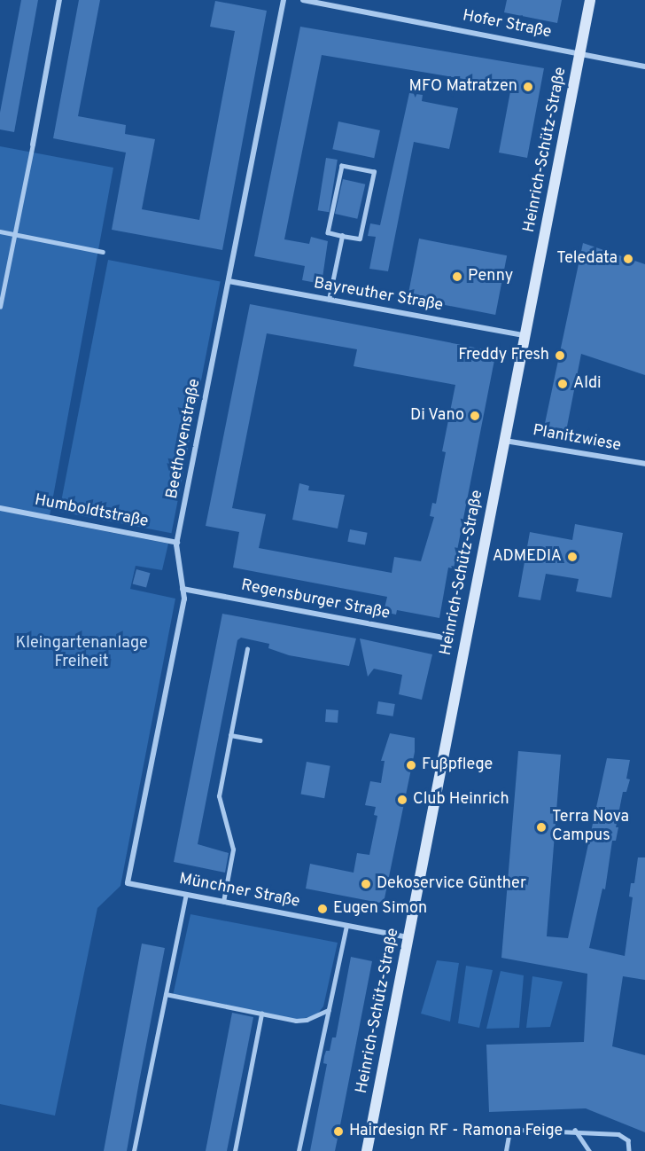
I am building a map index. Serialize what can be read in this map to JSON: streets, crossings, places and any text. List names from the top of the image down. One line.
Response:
{"streets":{"main road":["Heinrich-Schütz-Straße"],"street":["Hofer Straße","Bayreuther Straße","Beethovenstraße","Planitzwiese","Humboldtstraße","Regensburger Straße","Münchner Straße"]},"crossings":[["Hofer Straße","Heinrich-Schütz-Straße"],["Heinrich-Schütz-Straße","Bayreuther Straße"],["Heinrich-Schütz-Straße","Planitzwiese"],["Heinrich-Schütz-Straße","Münchner Straße"],["Bayreuther Straße","Beethovenstraße"],["Beethovenstraße","Humboldtstraße"],["Beethovenstraße","Regensburger Straße"],["Beethovenstraße","Münchner Straße"]],"parks":["Kleingartenanlage Freiheit"],"places":["MFO Matratzen","Teledata","Penny","Freddy Fresh","Aldi","Di Vano","ADMEDIA","Fußpflege","Club Heinrich","Terra Nova Campus","Dekoservice Günther","Eugen Simon","Hairdesign RF - Ramona Feige"]}
